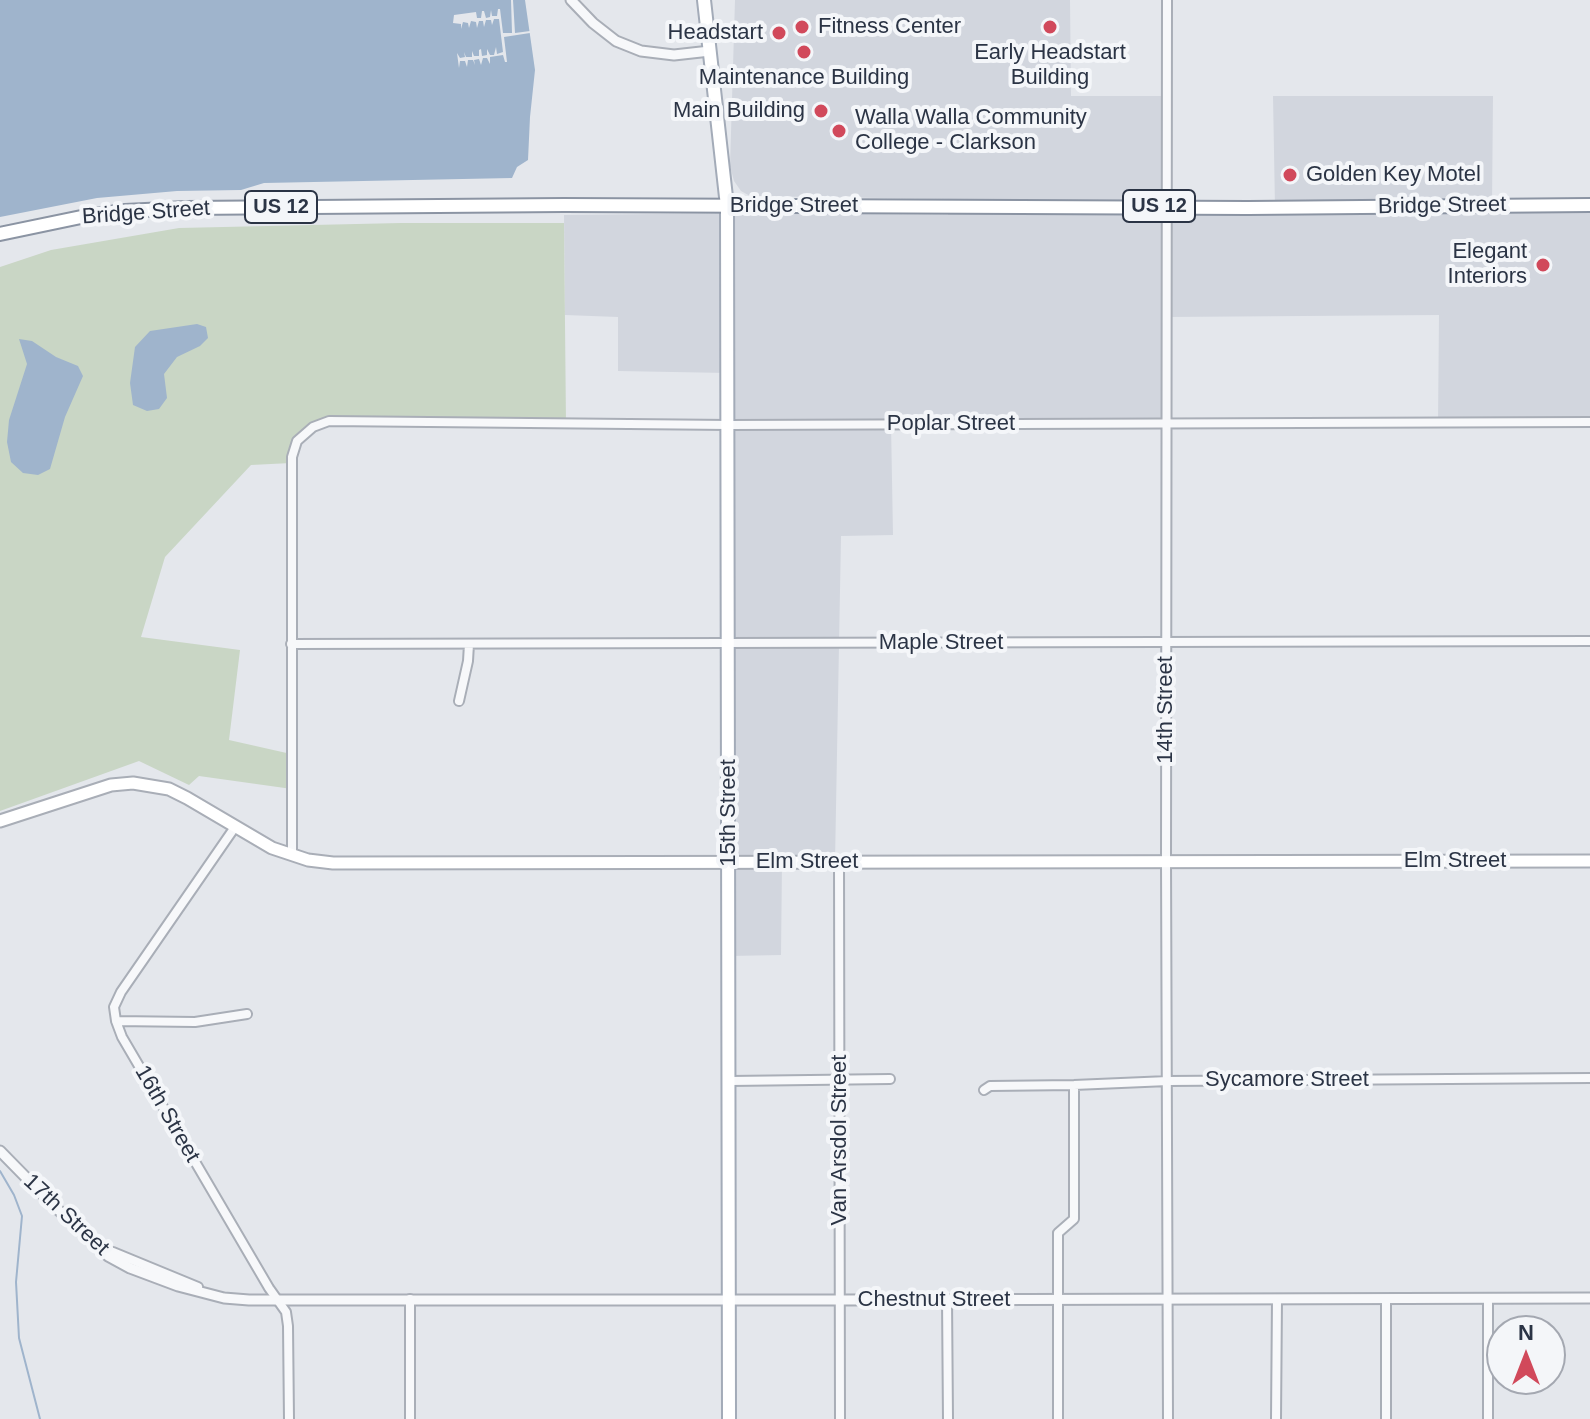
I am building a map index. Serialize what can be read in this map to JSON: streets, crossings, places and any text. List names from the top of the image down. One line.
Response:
{"streets":{"main road":["Bridge Street","US 12","15th Street","Elm Street"],"street":["Poplar Street","Maple Street","14th Street","Sycamore Street","16th Street","Van Arsdol Street","17th Street","Chestnut Street"]},"crossings":[["Bridge Street","14th Street"],["Bridge Street","15th Street"],["Poplar Street","Maple Street"],["Poplar Street","14th Street"],["Poplar Street","15th Street"],["Maple Street","14th Street"],["Maple Street","15th Street"],["14th Street","Elm Street"],["14th Street","Sycamore Street"],["14th Street","Chestnut Street"],["15th Street","Elm Street"],["15th Street","Chestnut Street"],["Elm Street","Van Arsdol Street"],["16th Street","17th Street"],["16th Street","Chestnut Street"],["Van Arsdol Street","Chestnut Street"],["17th Street","Chestnut Street"]],"places":["Fitness Center","Early Headstart Building","Headstart","Maintenance Building","Main Building","Walla Walla Community College - Clarkson","Golden Key Motel","Elegant Interiors"],"north":"top"}
